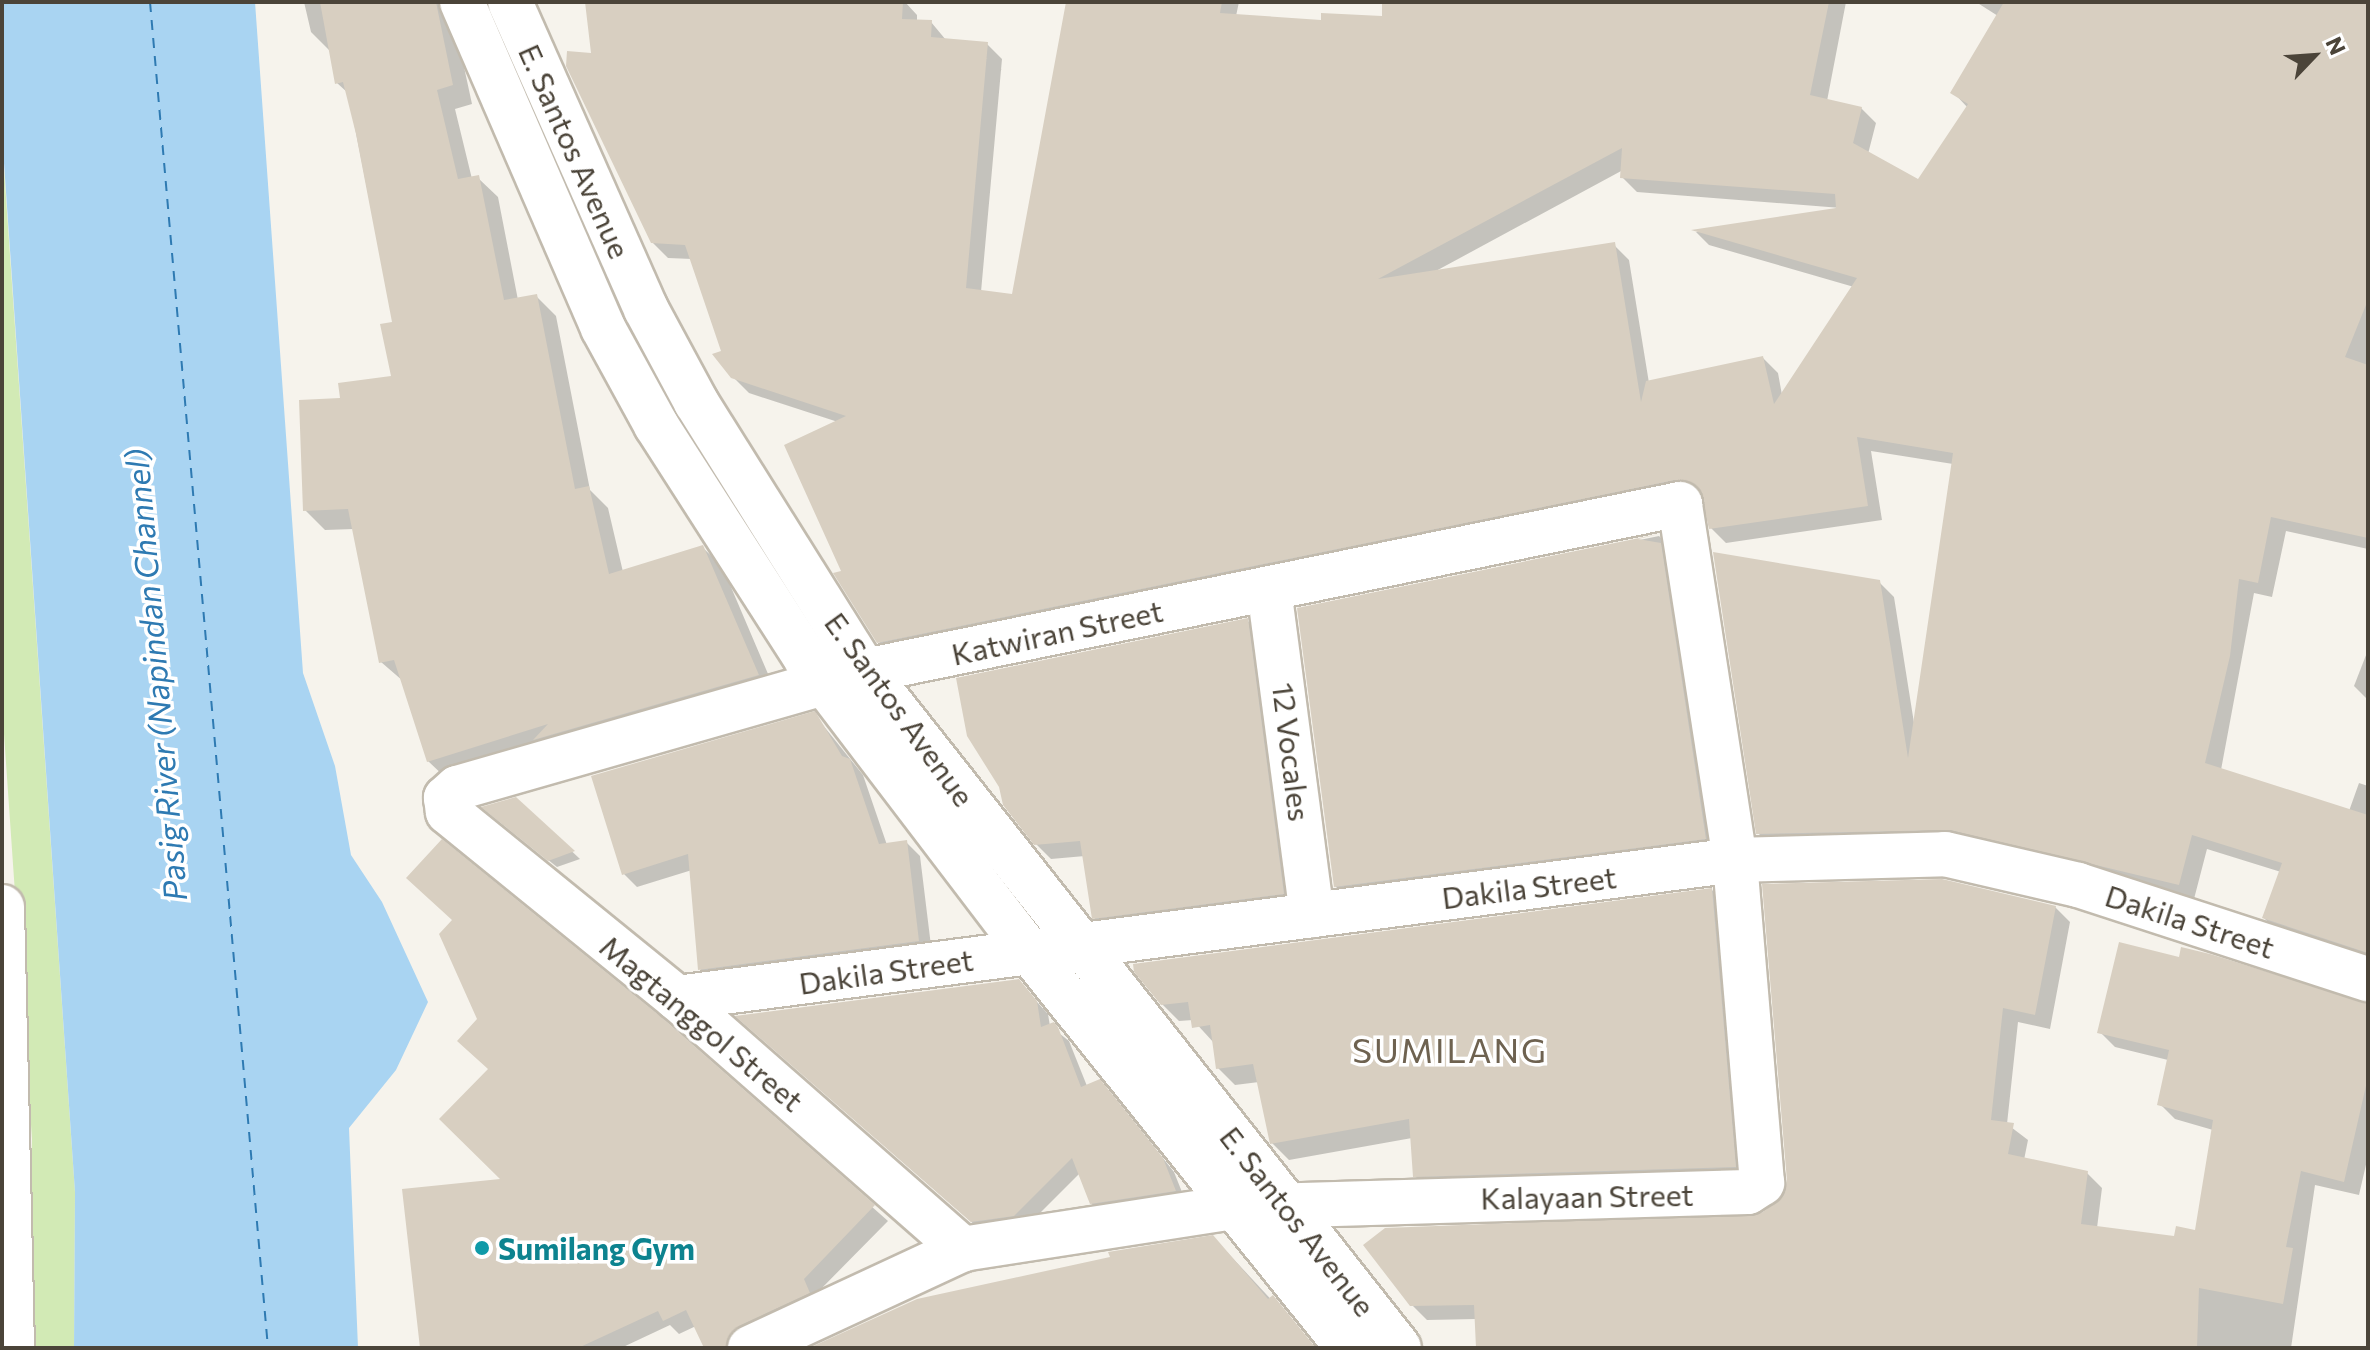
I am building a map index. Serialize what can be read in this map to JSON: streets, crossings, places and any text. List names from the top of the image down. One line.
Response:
{"streets":{"street":["E. Santos Avenue","Katwiran Street","12 Vocales","Dakila Street","Magtanggol Street","Kalayaan Street"]},"crossings":[["E. Santos Avenue","Katwiran Street"],["E. Santos Avenue","Dakila Street"],["E. Santos Avenue","Kalayaan Street"],["Katwiran Street","12 Vocales"],["Katwiran Street","Magtanggol Street"],["Katwiran Street","Kalayaan Street"],["12 Vocales","Dakila Street"],["Dakila Street","Magtanggol Street"],["Dakila Street","Kalayaan Street"],["Magtanggol Street","Kalayaan Street"]],"districts":["SUMILANG"],"water":["Pasig River (Napindan Channel)"],"places":["Sumilang Gym"],"north":"top right"}
